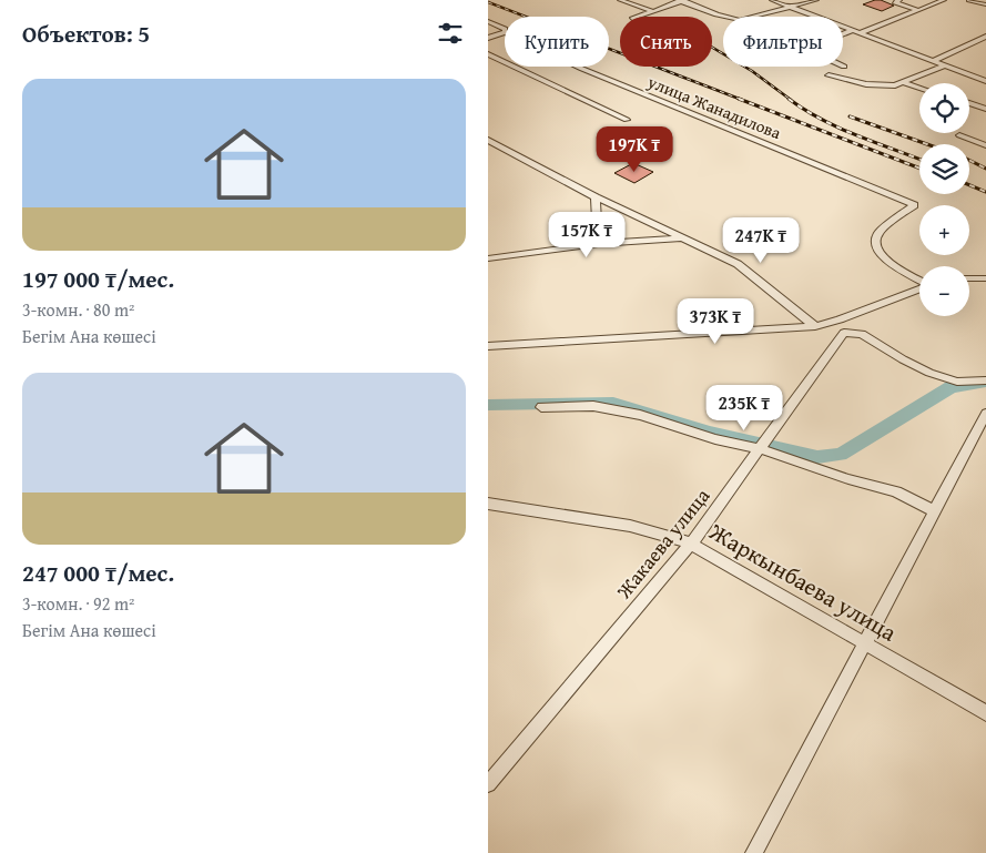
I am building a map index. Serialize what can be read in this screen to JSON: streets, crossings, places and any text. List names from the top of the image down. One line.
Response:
{"streets":{"street":["улица Жанадилова","Жакаева улица","Жаркынбаева улица"]},"crossings":[["Жакаева улица","Жаркынбаева улица"]],"page":{"heading":"Объектов: 5","chip":["Купить","Снять","Фильтры"],"list":[{"name":"197 000 ₸/мес.","note":"3-комн. · 80 m² · Бегім Ана көшесі"},{"name":"247 000 ₸/мес.","note":"3-комн. · 92 m² · Бегім Ана көшесі"}],"map_buttons":["+","−"],"price":["197K ₸","157K ₸","247K ₸","373K ₸","235K ₸"]}}
